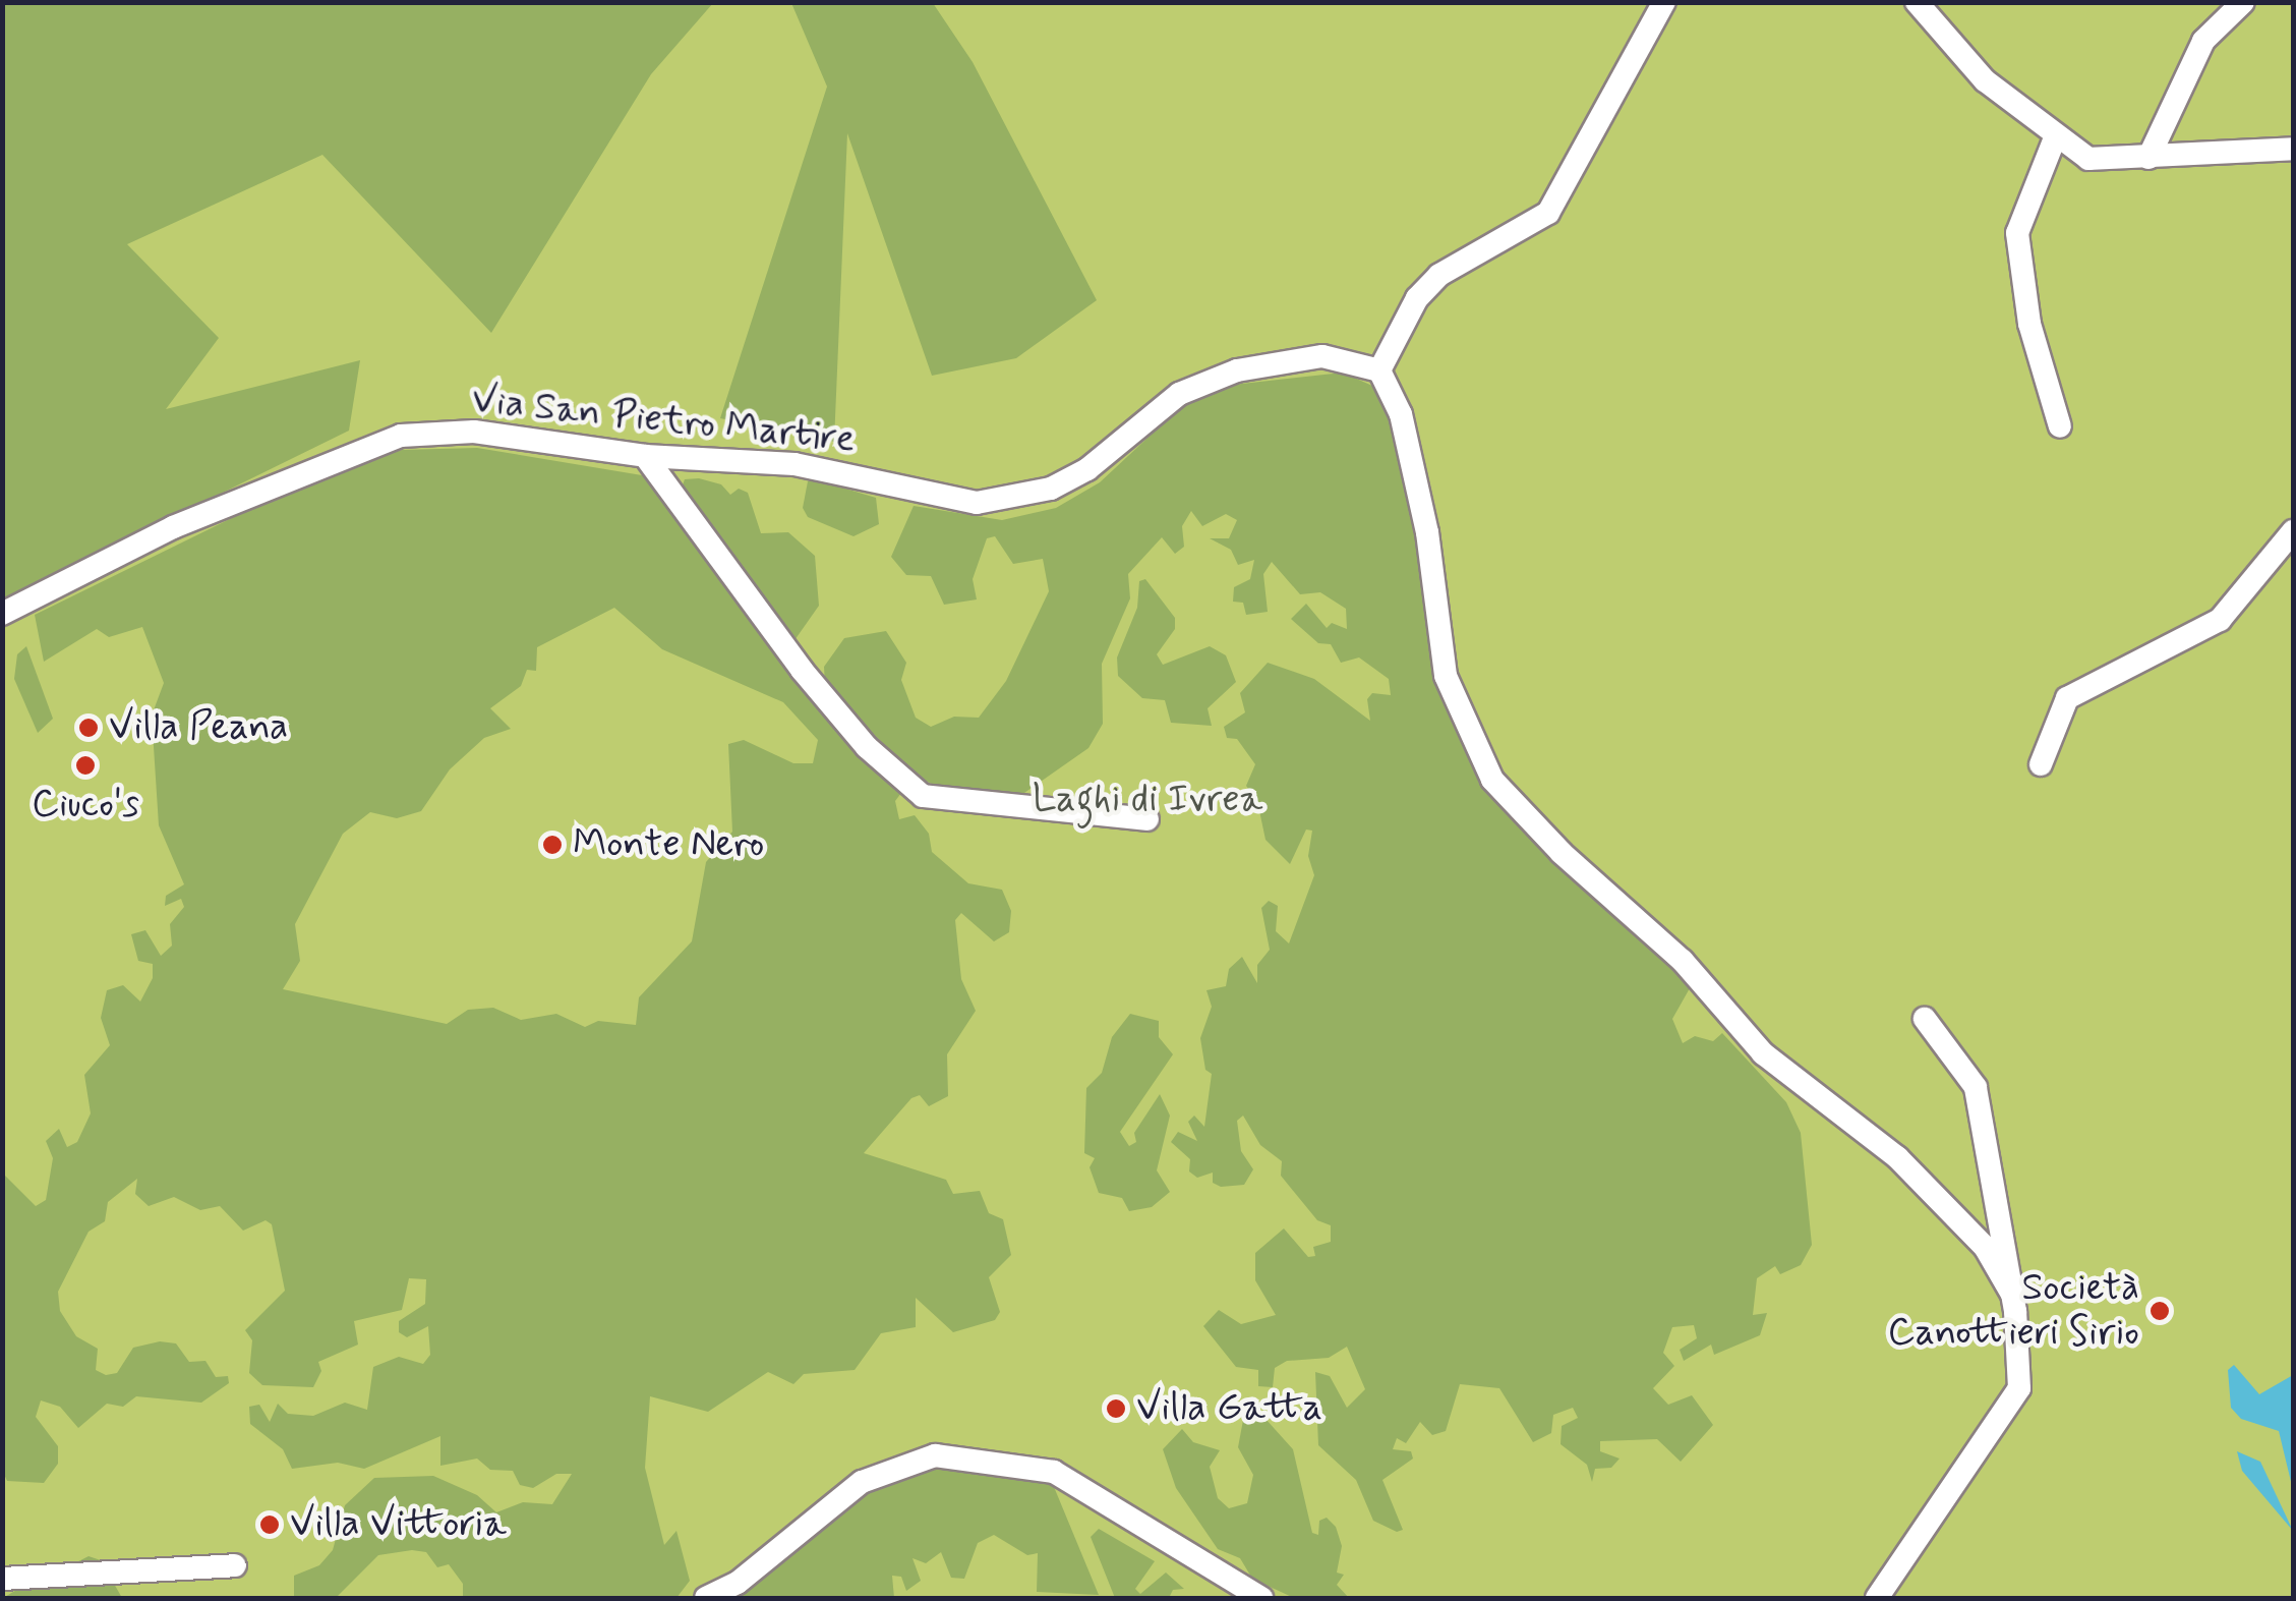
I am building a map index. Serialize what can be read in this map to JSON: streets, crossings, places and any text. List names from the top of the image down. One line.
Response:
{"streets":{"street":["Via San Pietro Martire"]},"parks":["Laghi di Ivrea"],"places":["Villa Peana","Ciuco's","Monte Nero","Società Canottieri Sirio","Villa Gatta","Villa Vittoria"]}
